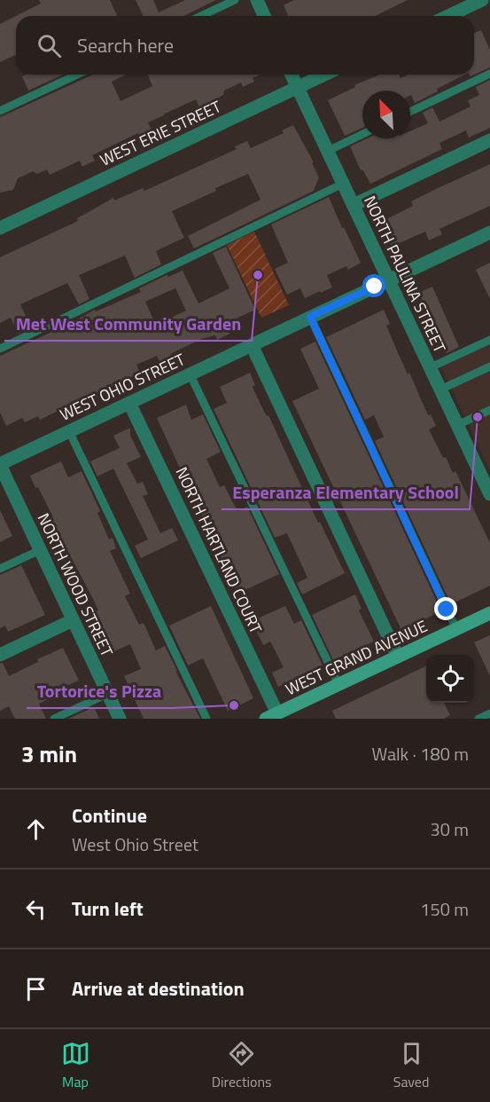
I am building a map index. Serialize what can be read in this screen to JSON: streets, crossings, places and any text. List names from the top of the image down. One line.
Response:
{"streets":{"main road":["WEST GRAND AVENUE"],"street":["WEST ERIE STREET","NORTH PAULINA STREET","WEST OHIO STREET","NORTH HARTLAND COURT","NORTH WOOD STREET"]},"crossings":[["WEST ERIE STREET","NORTH PAULINA STREET"],["NORTH PAULINA STREET","WEST OHIO STREET"],["WEST OHIO STREET","NORTH HARTLAND COURT"],["WEST OHIO STREET","NORTH WOOD STREET"],["NORTH HARTLAND COURT","WEST GRAND AVENUE"]],"places":["Met West Community Garden","Esperanza Elementary School","Tortorice's Pizza"],"north":"top left","page":{"search":"Search here","heading":["3 min","Walk · 180 m"],"list":[["Continue","West Ohio Street","30 m"],["Turn left","150 m"],"Arrive at destination"],"nav":["Map","Directions","Saved"]}}
